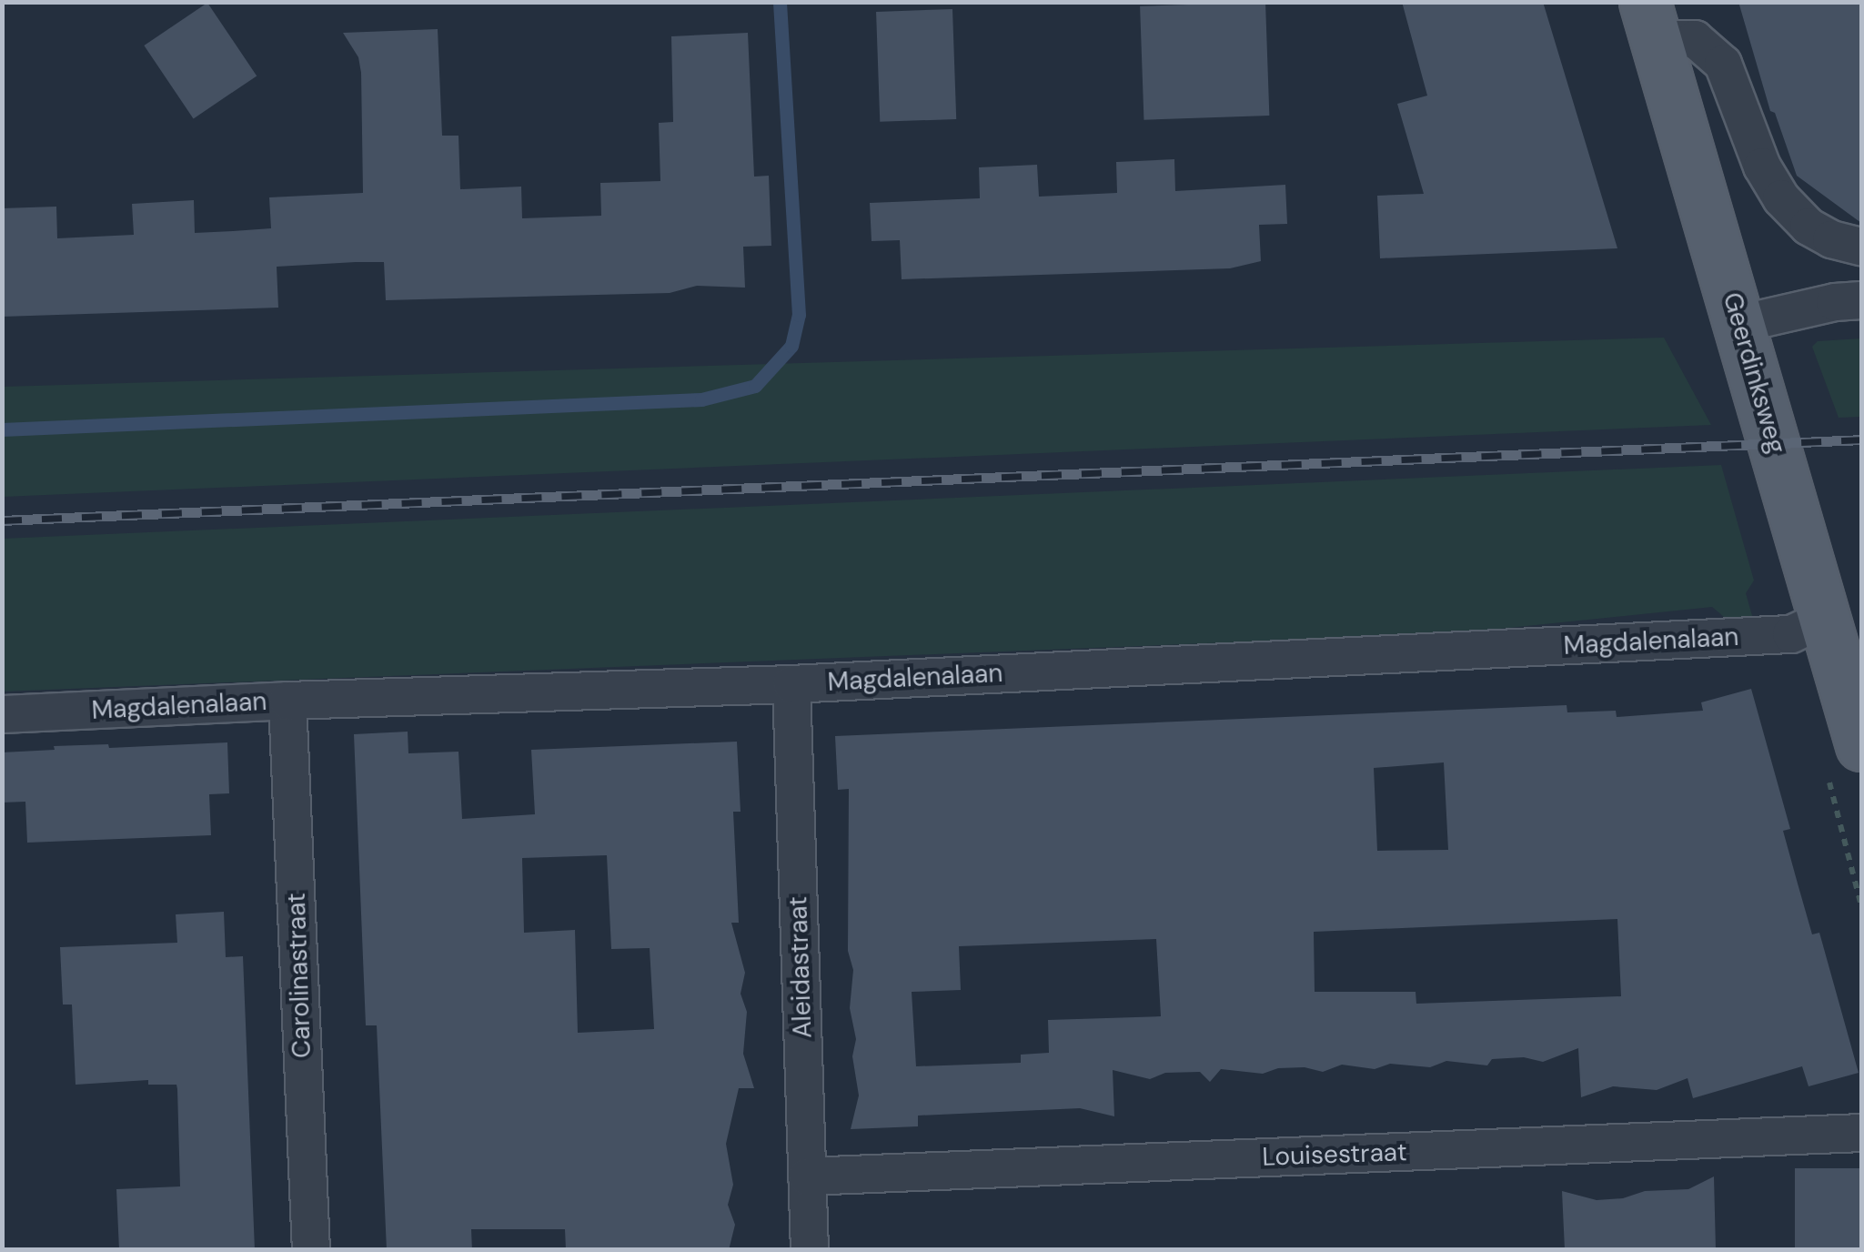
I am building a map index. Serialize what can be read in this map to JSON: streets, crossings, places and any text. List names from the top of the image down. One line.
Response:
{"streets":{"main road":["Geerdinksweg"],"street":["Magdalenalaan","Aleidastraat","Carolinastraat","Louisestraat"]},"crossings":[["Geerdinksweg","Magdalenalaan"],["Magdalenalaan","Aleidastraat"],["Magdalenalaan","Carolinastraat"],["Aleidastraat","Louisestraat"]]}
